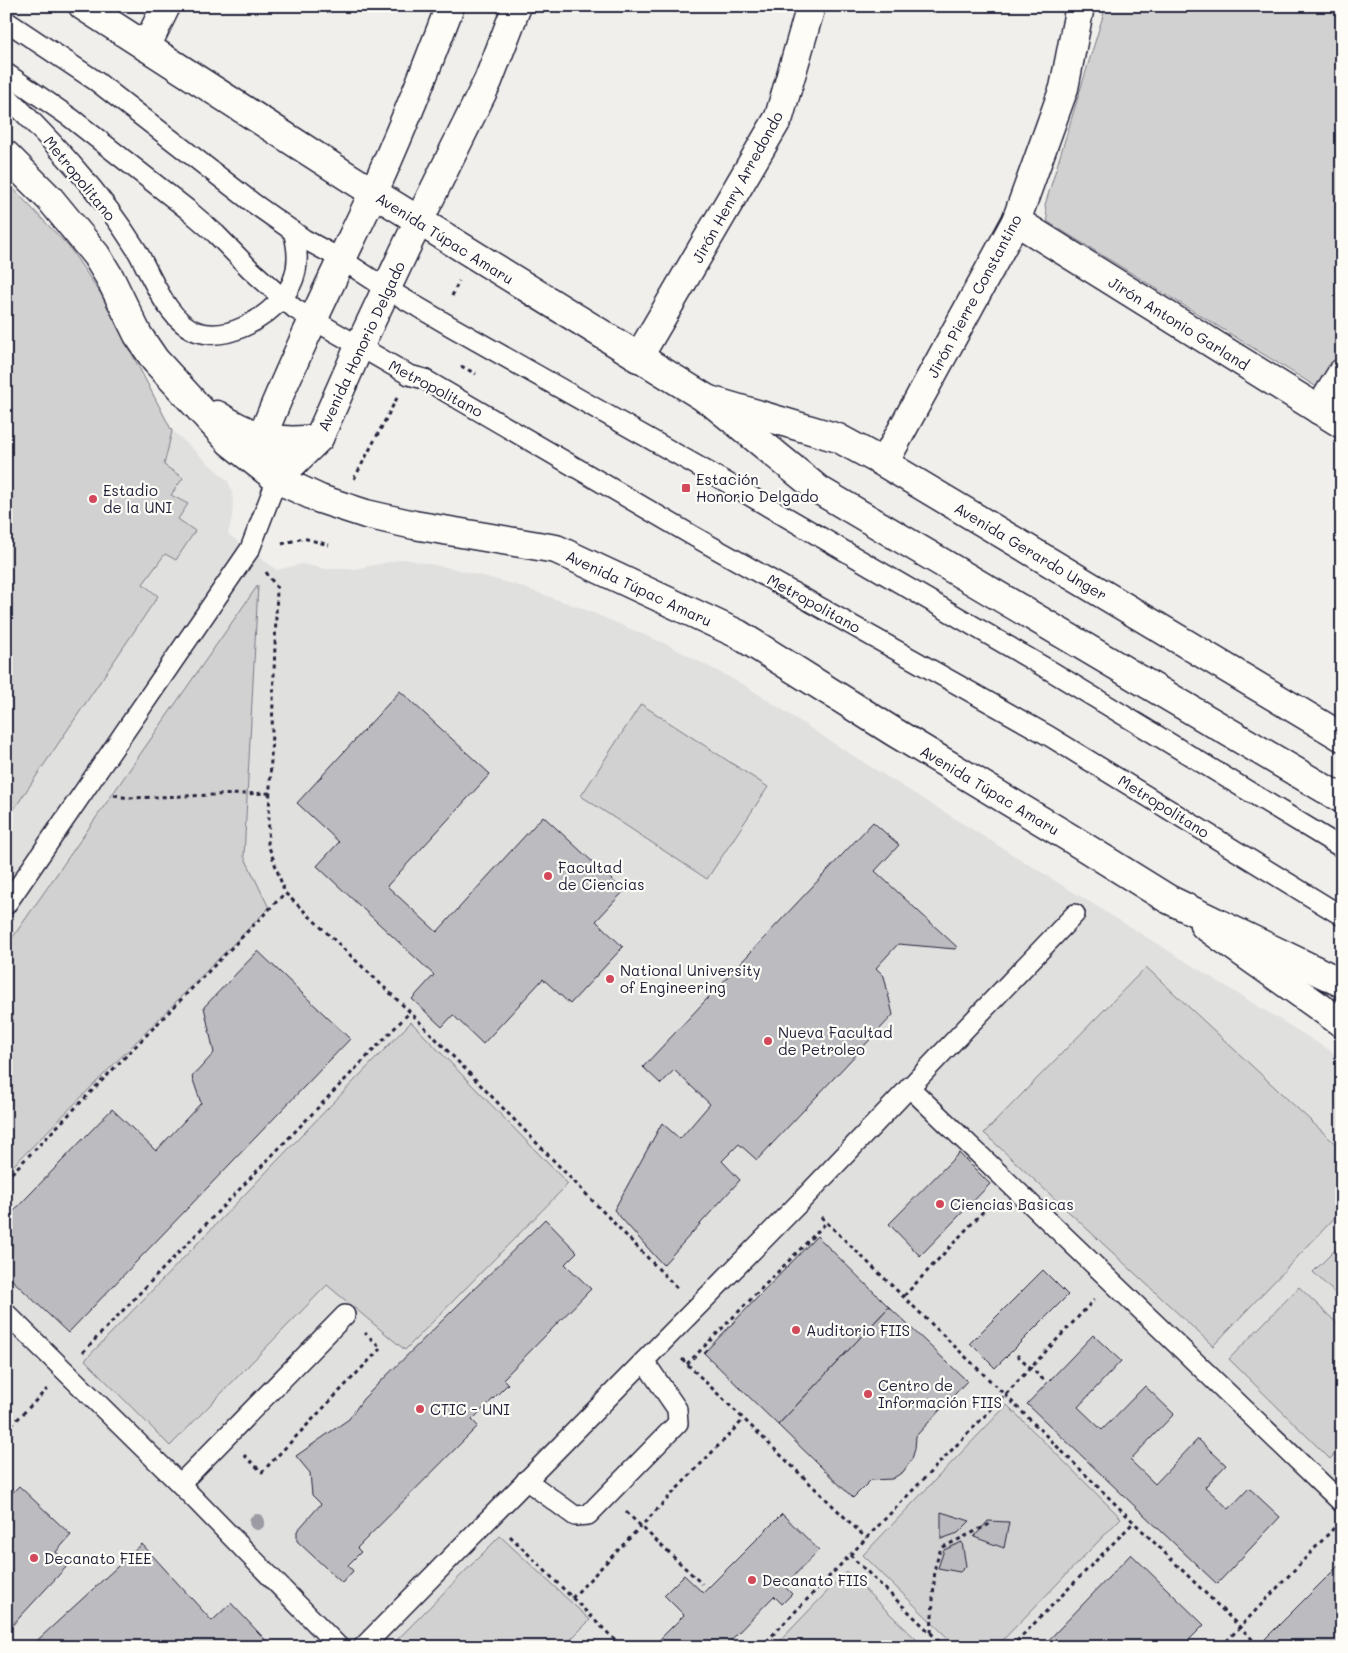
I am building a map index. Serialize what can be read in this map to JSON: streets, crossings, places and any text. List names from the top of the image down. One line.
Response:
{"streets":{"street":["Jirón Henry Arredondo","Avenida Túpac Amaru","Jirón Pierre Constantino","Jirón Antonio Garland","Avenida Honorio Delgado","Avenida Gerardo Unger"],"lane":["Metropolitano"]},"crossings":[["Metropolitano","Avenida Honorio Delgado"],["Jirón Henry Arredondo","Avenida Túpac Amaru"],["Avenida Túpac Amaru","Avenida Honorio Delgado"],["Avenida Túpac Amaru","Avenida Gerardo Unger"],["Jirón Pierre Constantino","Jirón Antonio Garland"],["Jirón Pierre Constantino","Avenida Gerardo Unger"]],"places":{"transit":["Estación Honorio Delgado"],"other":["Estadio de la UNI","Facultad de Ciencias","National University of Engineering","Nueva Facultad de Petroleo","Ciencias Basicas","Auditorio FIIS","Centro de Información FIIS","CTIC - UNI","Decanato FIEE","Decanato FIIS"]}}
